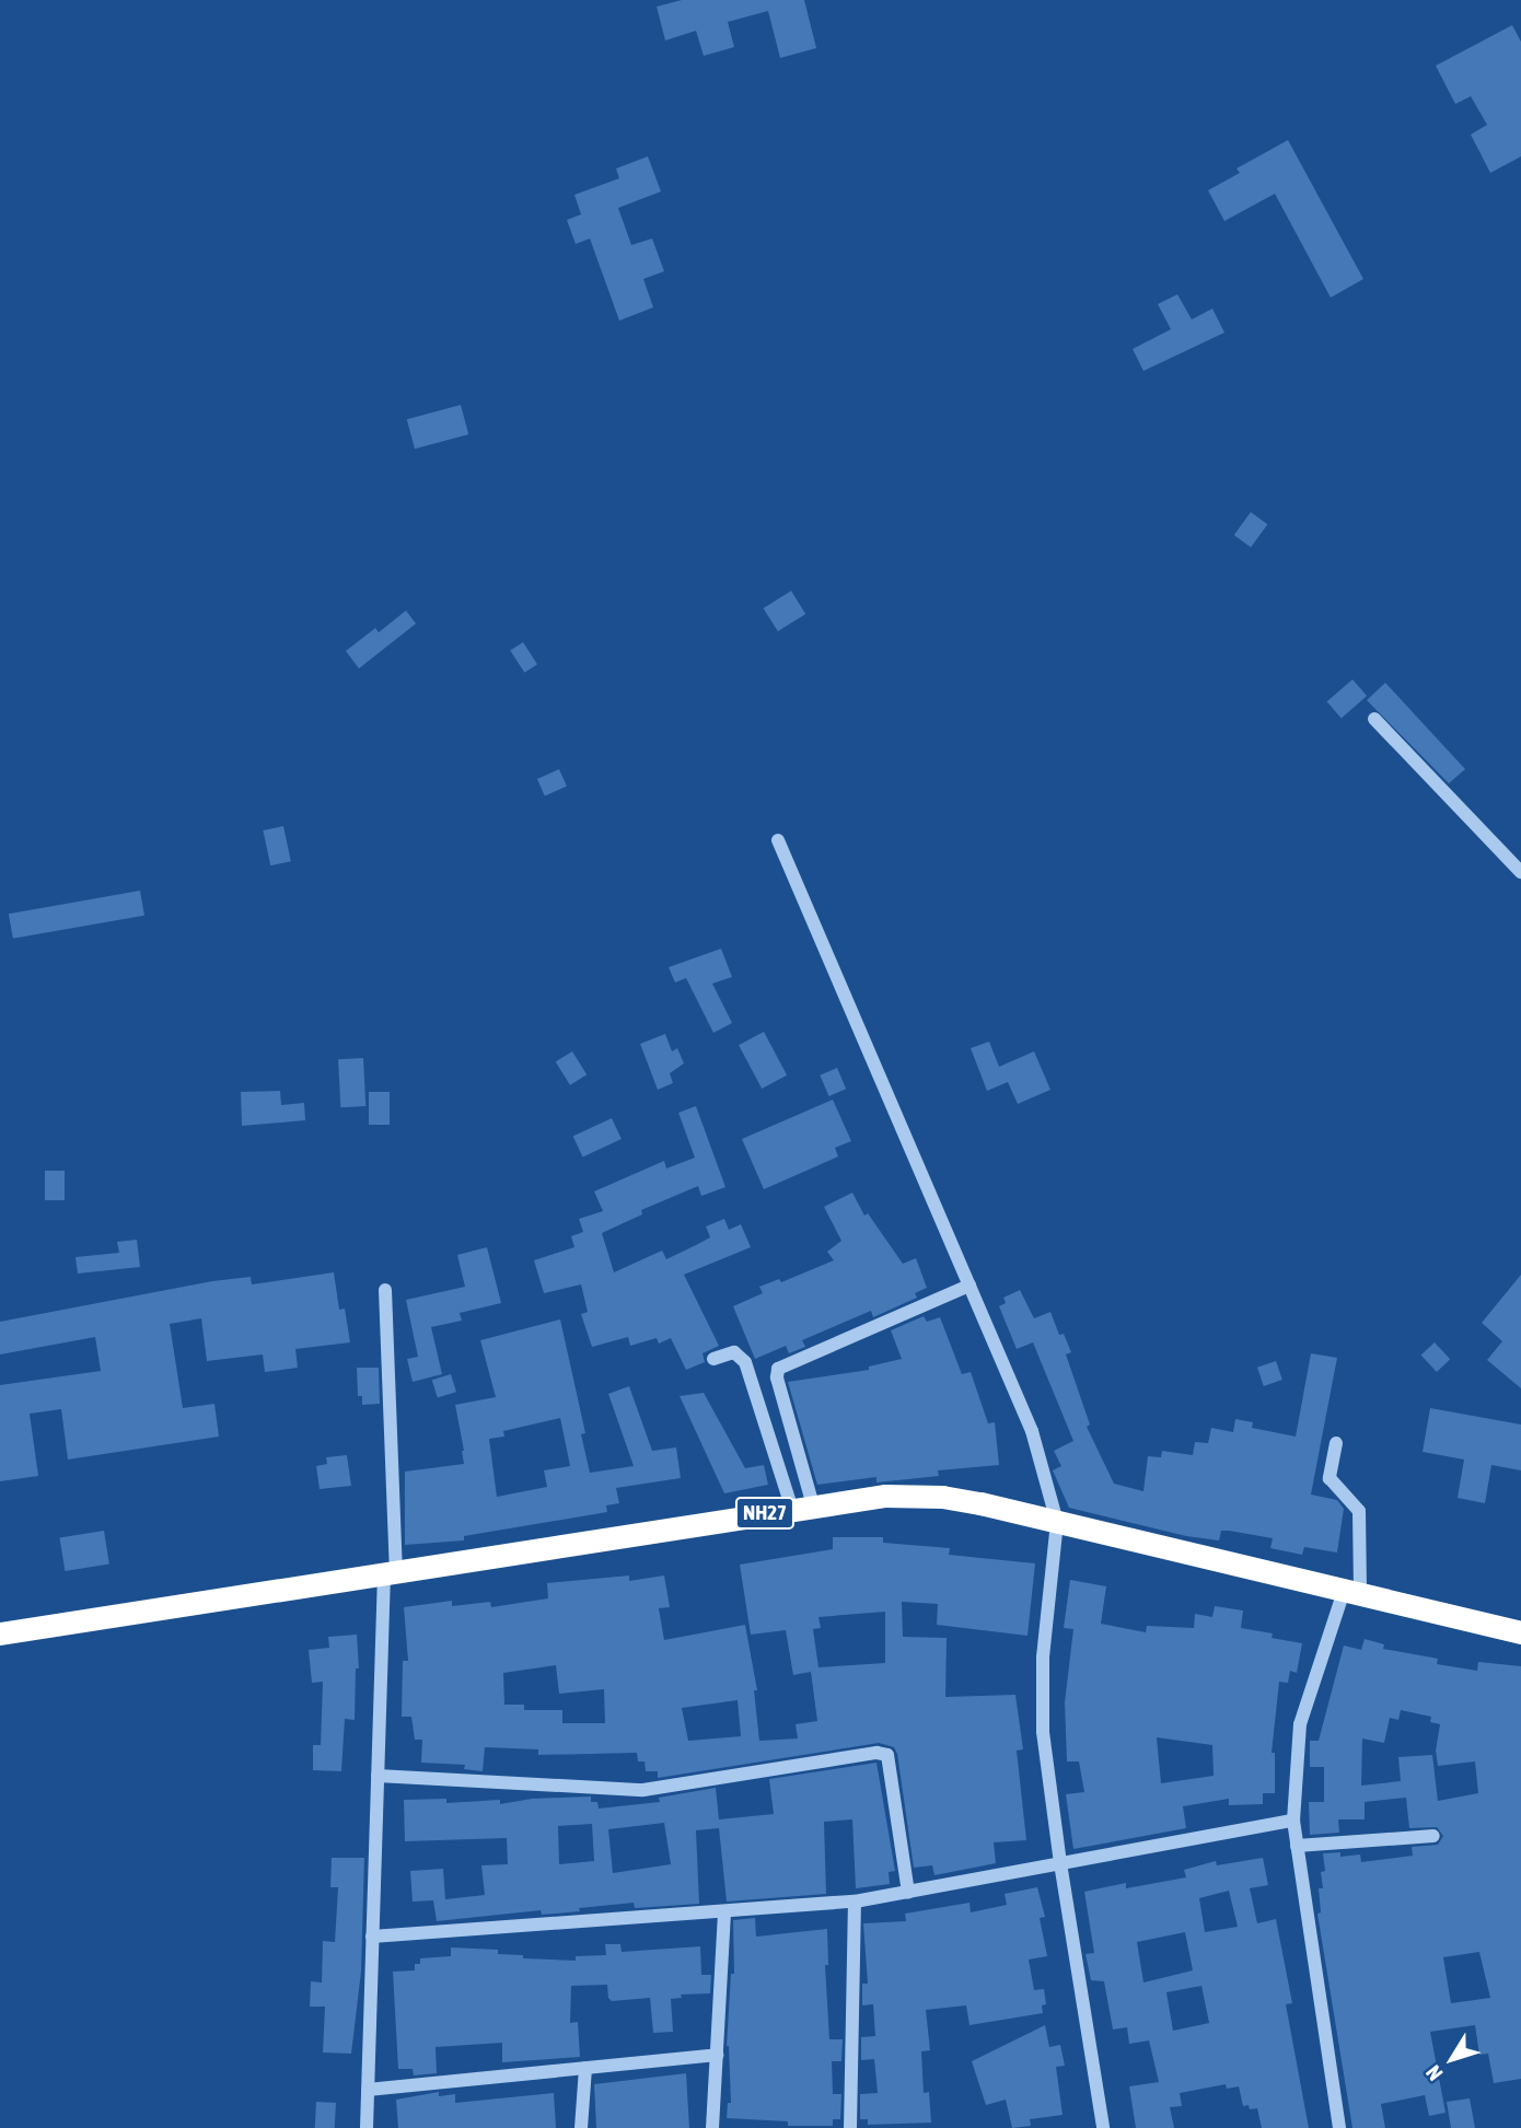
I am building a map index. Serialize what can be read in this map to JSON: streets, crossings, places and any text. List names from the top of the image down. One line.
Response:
{"streets":{"highway":["NH27"]},"north":"bottom left"}
